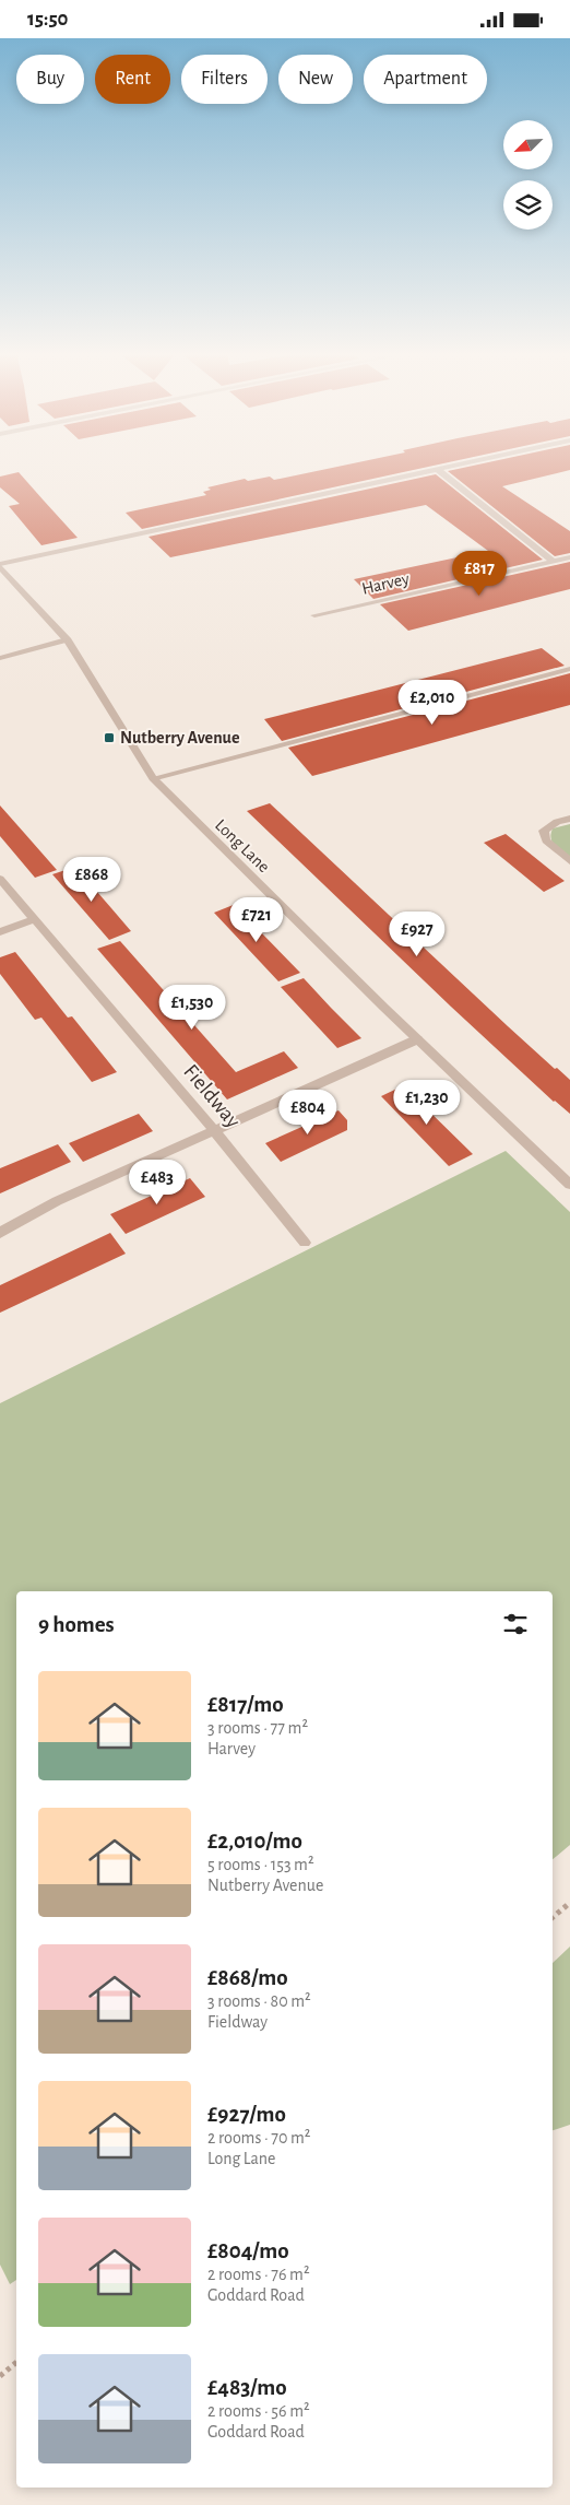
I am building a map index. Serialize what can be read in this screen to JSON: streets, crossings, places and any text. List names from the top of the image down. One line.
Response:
{"streets":{"street":["Harvey","Long Lane","Fieldway"]},"places":{"transit":["Nutberry Avenue"]},"north":"bottom left","page":{"status":"15:50","chip":["Buy","Rent","Filters","New","Apartment"],"price":["£817","£2,010","£868","£721","£927","£1,530","£1,230","£804","£483"],"heading":"9 homes","list":[{"name":"£817/mo","note":"3 rooms · 77 m² · Harvey"},{"name":"£2,010/mo","note":"5 rooms · 153 m² · Nutberry Avenue"},{"name":"£868/mo","note":"3 rooms · 80 m² · Fieldway"},{"name":"£927/mo","note":"2 rooms · 70 m² · Long Lane"},{"name":"£804/mo","note":"2 rooms · 76 m² · Goddard Road"},{"name":"£483/mo","note":"2 rooms · 56 m² · Goddard Road"}]}}
